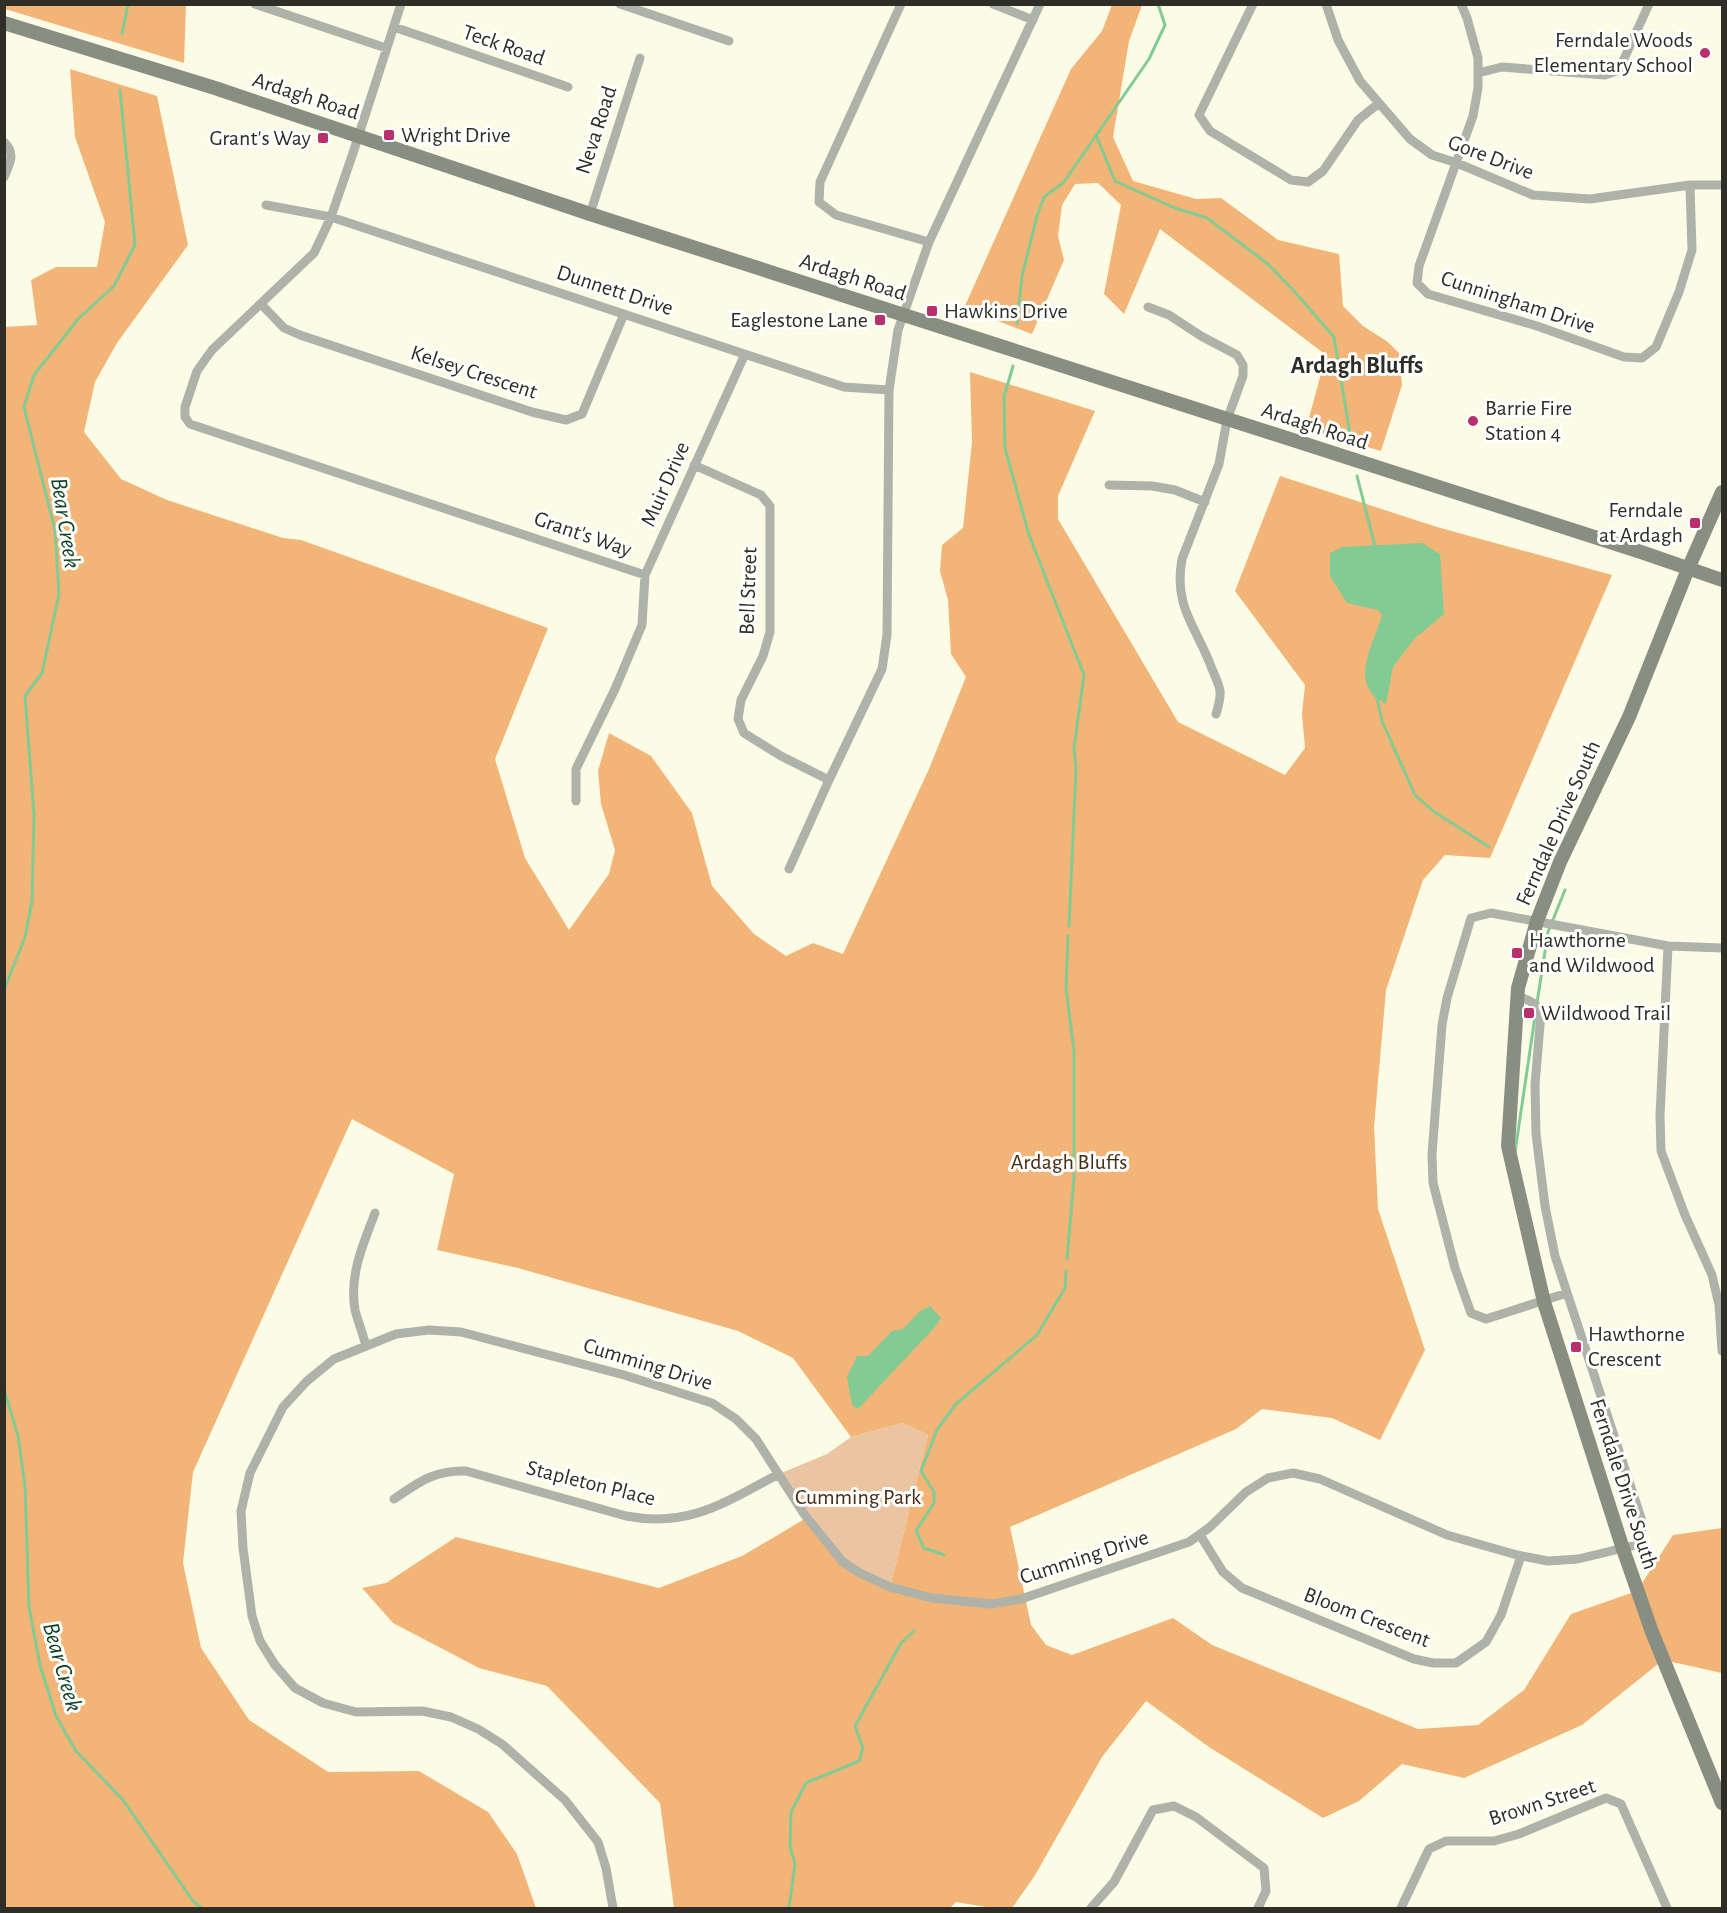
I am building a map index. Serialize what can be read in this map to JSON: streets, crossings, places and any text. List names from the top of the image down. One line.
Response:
{"streets":{"street":["Teck Road","Ardagh Road","Neva Road","Gore Drive","Dunnett Drive","Cunningham Drive","Kelsey Crescent","Muir Drive","Grant's Way","Bell Street","Ferndale Drive South","Cumming Drive","Stapleton Place","Bloom Crescent","Brown Street"]},"crossings":[["Ardagh Road","Neva Road"],["Ardagh Road","Grant's Way"],["Ardagh Road","Ferndale Drive South"],["Gore Drive","Cunningham Drive"],["Dunnett Drive","Kelsey Crescent"],["Dunnett Drive","Muir Drive"],["Dunnett Drive","Grant's Way"],["Kelsey Crescent","Grant's Way"],["Muir Drive","Grant's Way"],["Muir Drive","Bell Street"],["Ferndale Drive South","Cumming Drive"],["Cumming Drive","Stapleton Place"],["Cumming Drive","Bloom Crescent"]],"districts":["Ardagh Bluffs"],"water":["Bear Creek"],"parks":["Ardagh Bluffs","Cumming Park"],"places":{"other":["Ferndale Woods Elementary School","Barrie Fire Station 4"],"transit":["Wright Drive","Grant's Way","Hawkins Drive","Eaglestone Lane","Ferndale at Ardagh","Hawthorne and Wildwood","Wildwood Trail","Hawthorne Crescent"]}}
